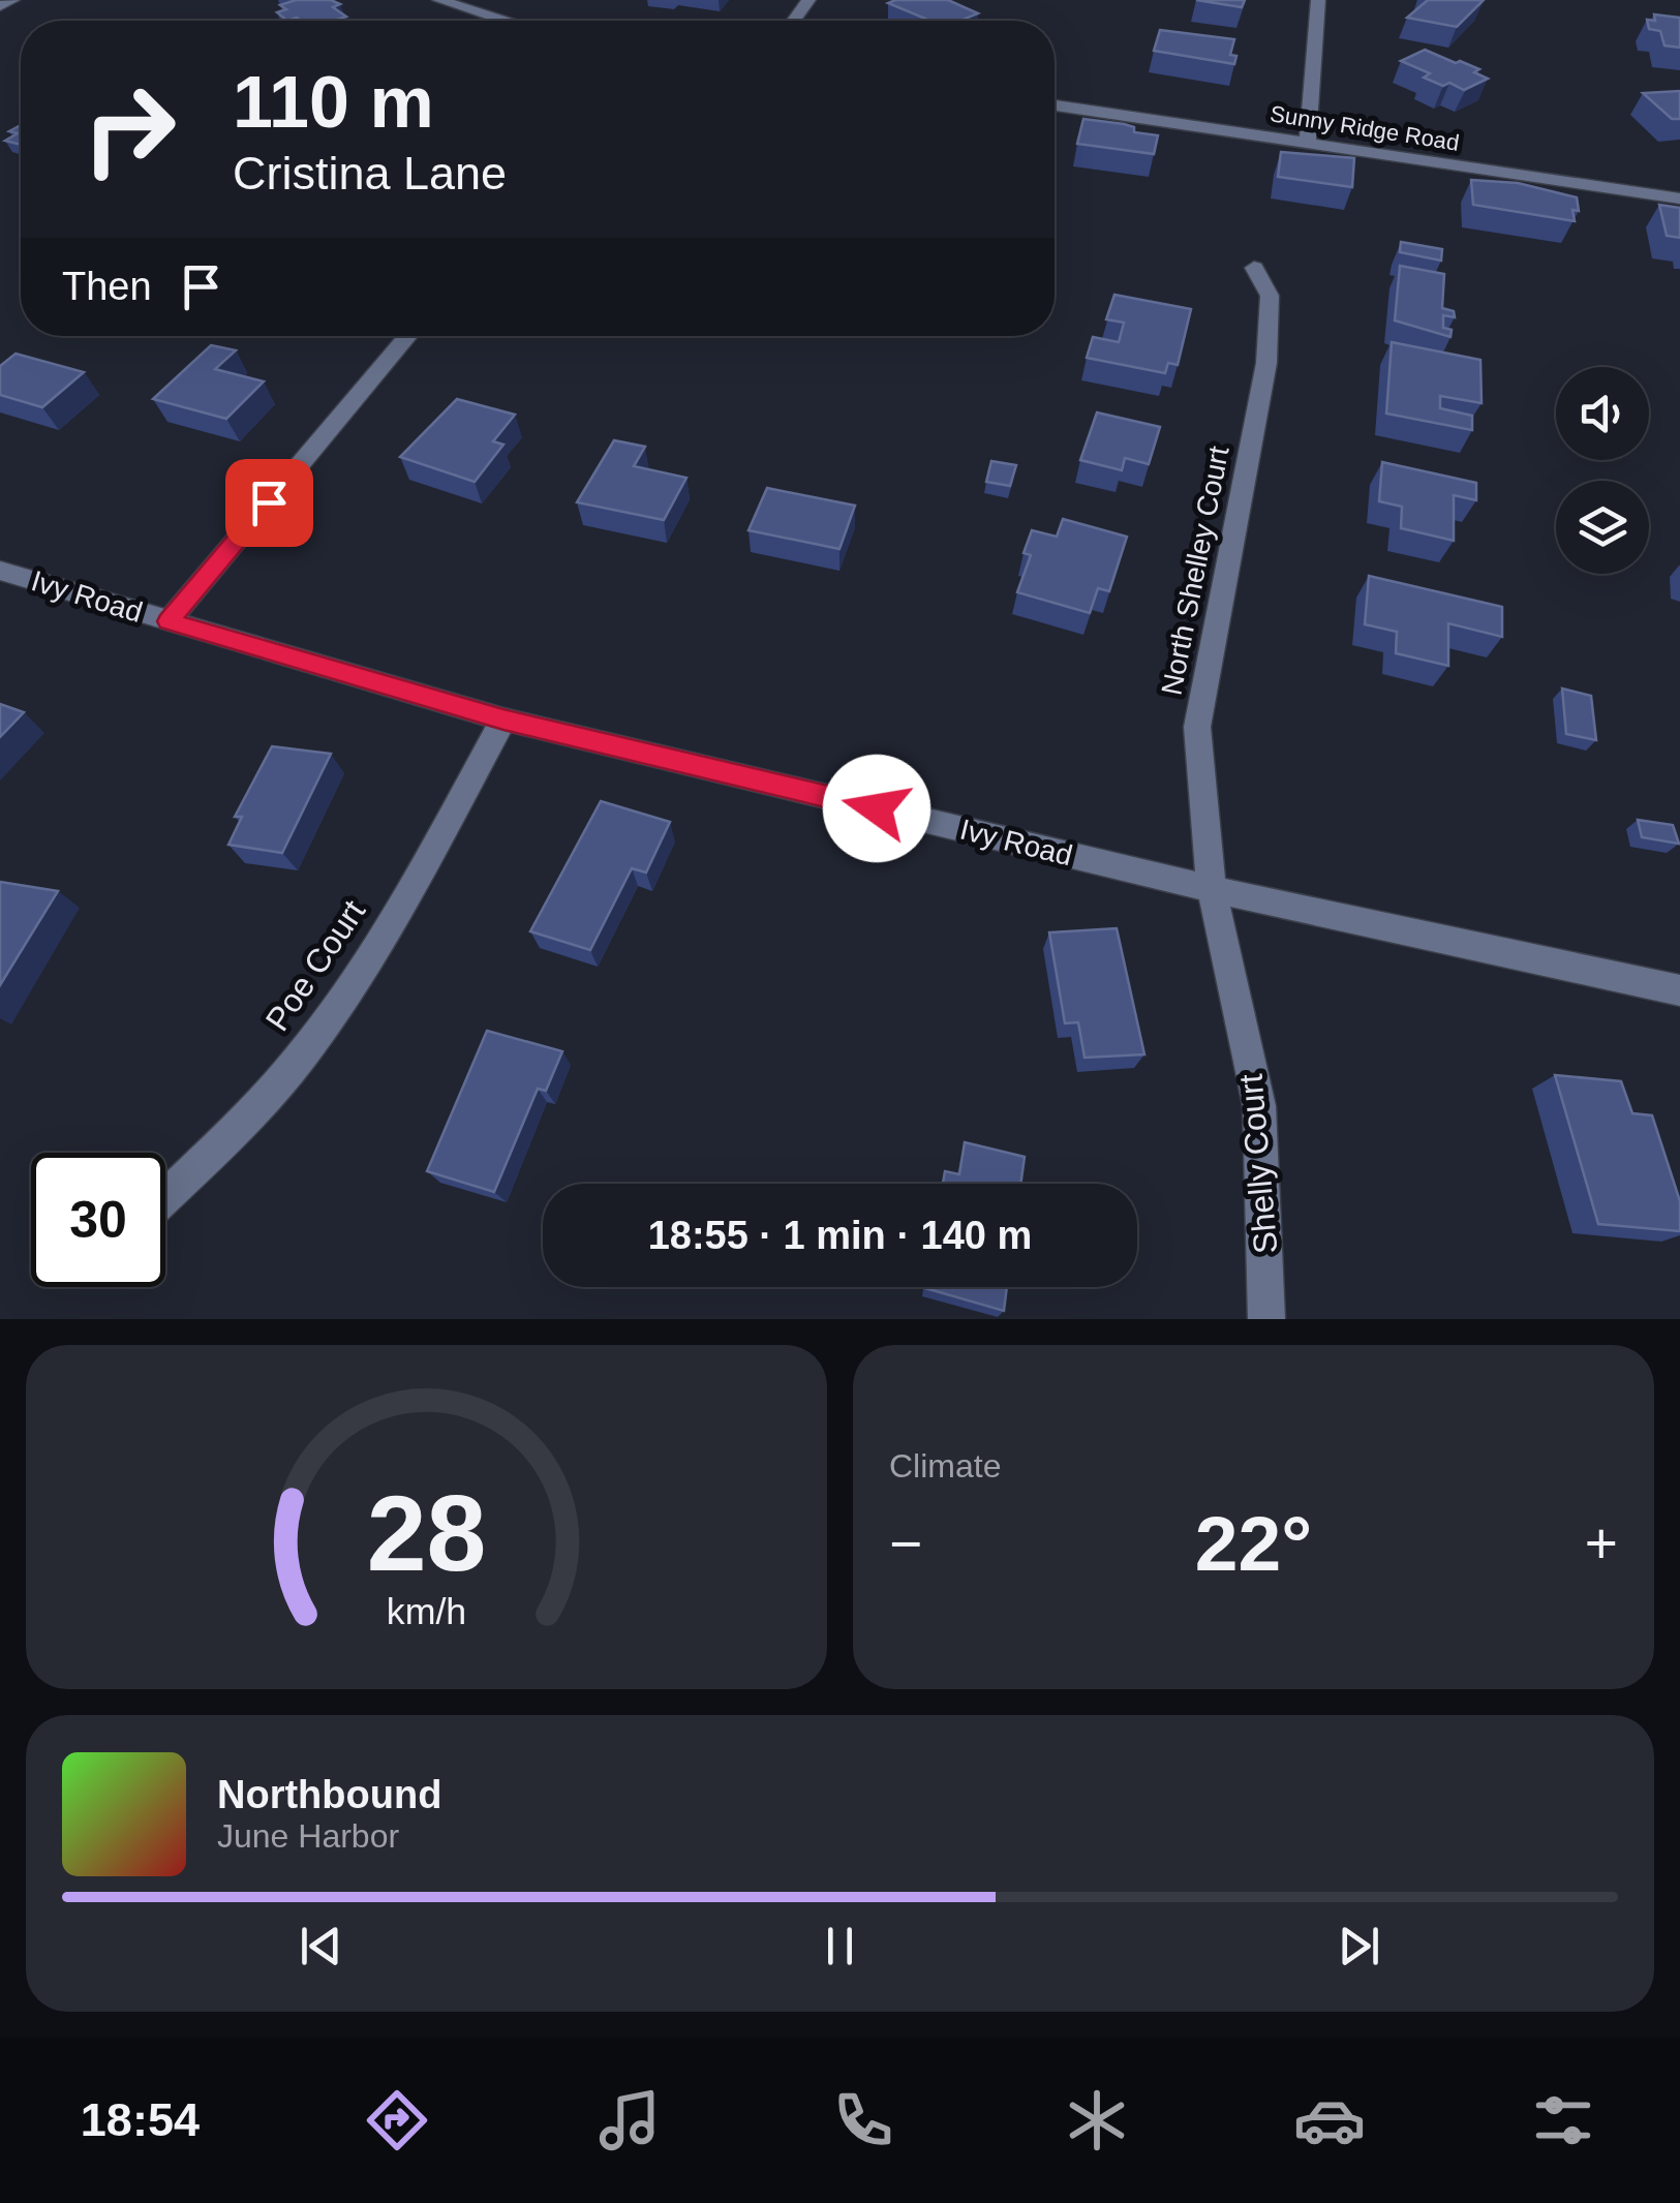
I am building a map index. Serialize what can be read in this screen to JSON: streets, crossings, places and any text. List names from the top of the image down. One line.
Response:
{"streets":{"street":["Sunny Ridge Road","North Shelley Court","Ivy Road","Poe Court","Shelly Court"]},"crossings":[["North Shelley Court","Ivy Road"],["North Shelley Court","Shelly Court"],["Ivy Road","Poe Court"],["Ivy Road","Shelly Court"]],"page":{"turn":["110 m","Cristina Lane"],"then":"Then","limit":"30","trip":"18:55 · 1 min · 140 m","tile":"Climate","heat":["−","22°","+"],"song":["Northbound","June Harbor"],"tabs":"18:54","gauge":["28","km/h"]}}
